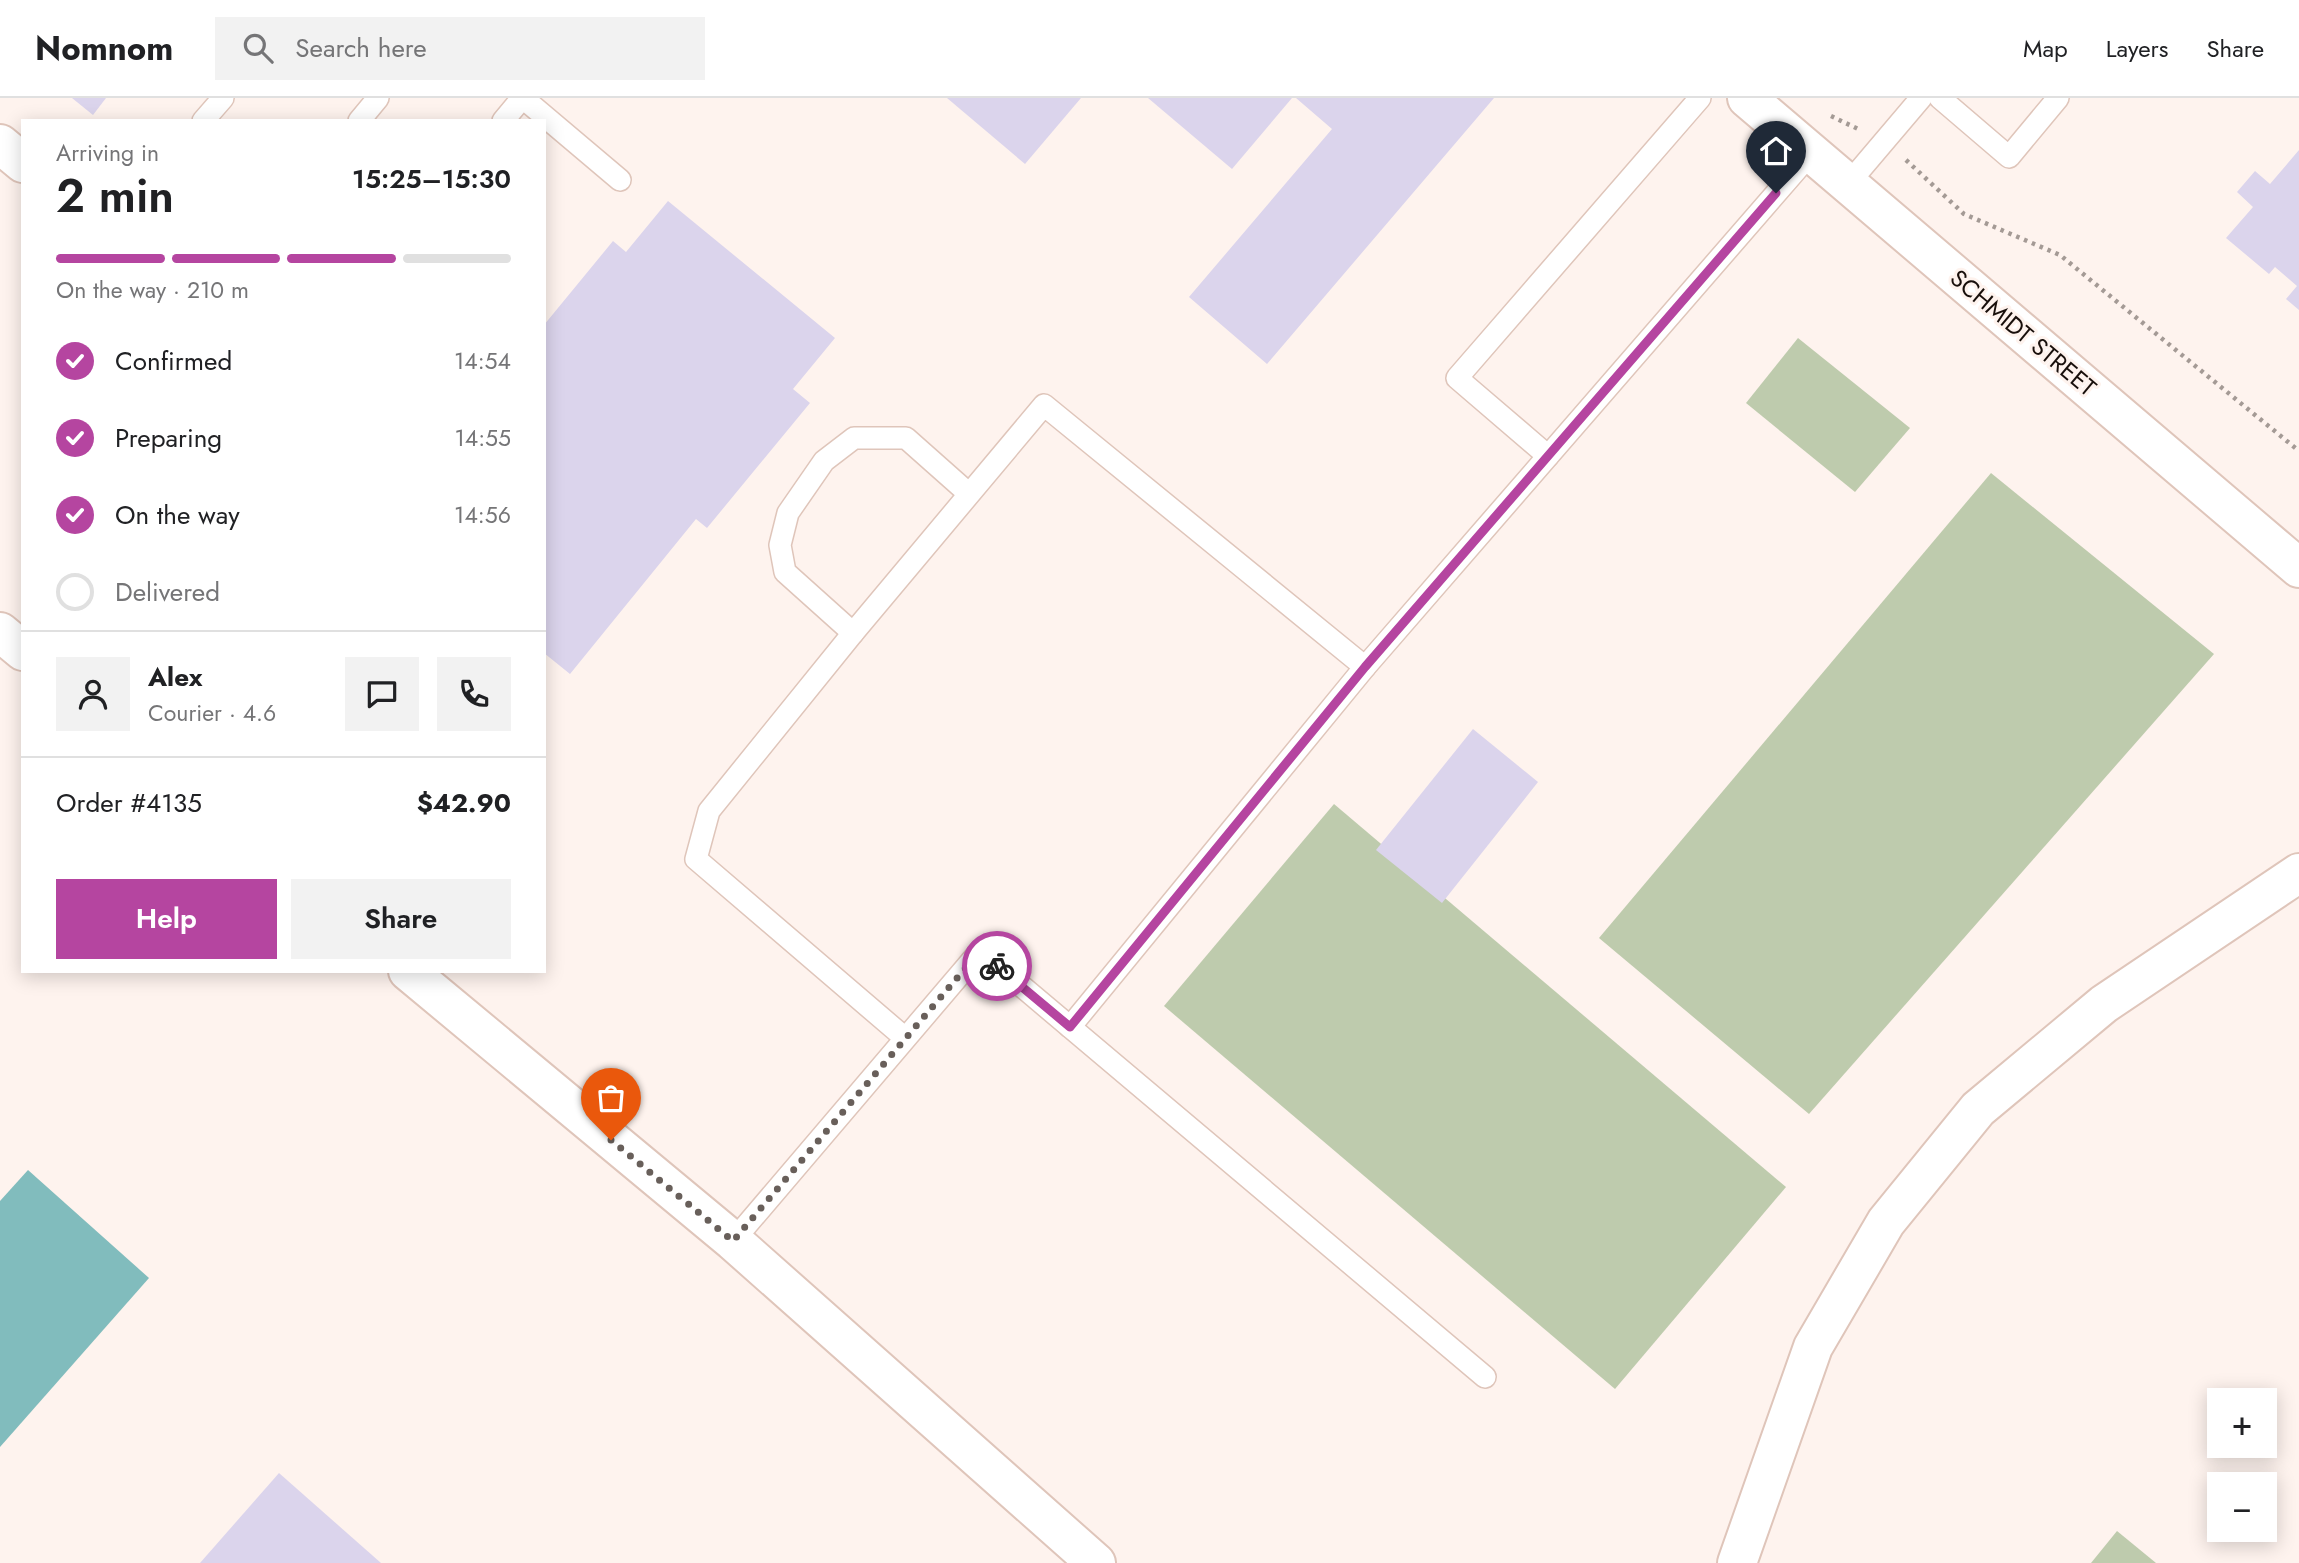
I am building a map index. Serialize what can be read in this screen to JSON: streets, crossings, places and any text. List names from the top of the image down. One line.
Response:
{"streets":{"street":["SCHMIDT STREET"]},"page":{"header":"Nomnom","search":"Search here","nav":["Map","Layers","Share"],"heading":["2 min","Arriving in","15:25–15:30"],"panel":["Alex","Courier · 4.6","Order #4135","$42.90"],"bar":"On the way · 210 m","list":[["Confirmed","14:54"],["Preparing","14:55"],["On the way","14:56"],"Delivered"],"buttons":["Help","Share"],"map_buttons":["+","−"]}}
